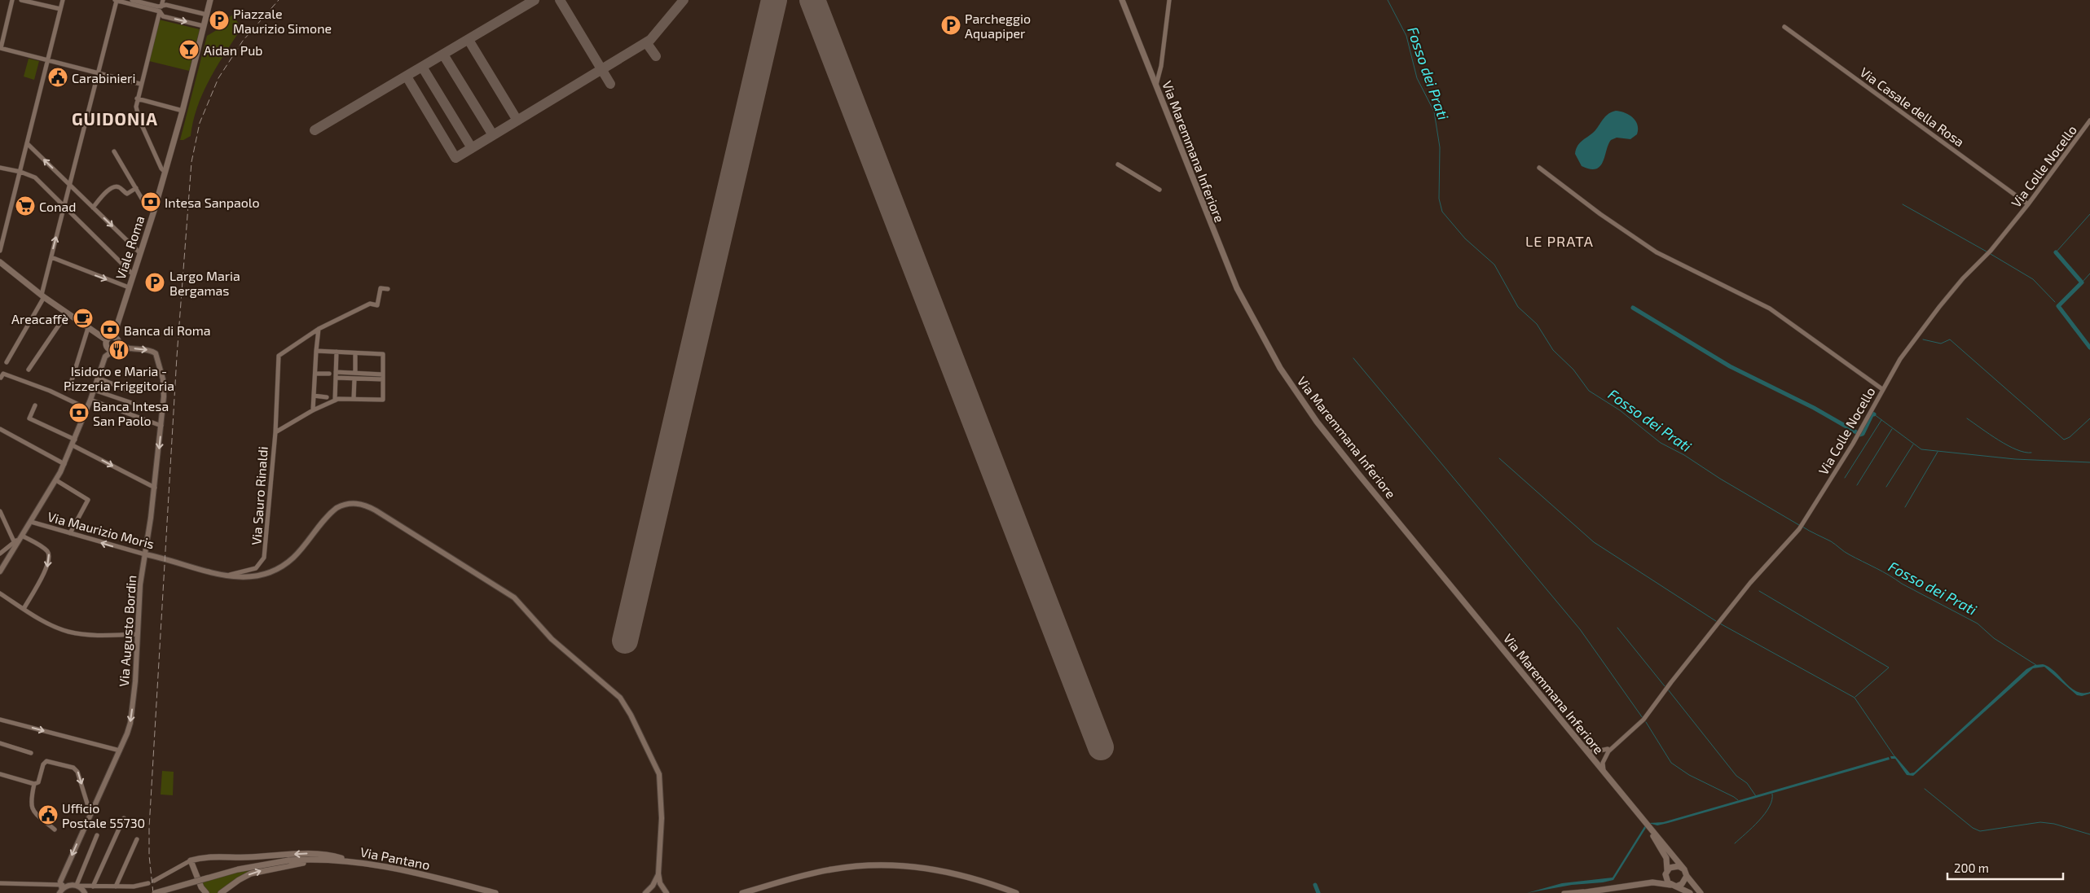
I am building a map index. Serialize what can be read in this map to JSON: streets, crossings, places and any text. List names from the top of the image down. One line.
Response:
{"streets":{"main road":["Via Maremmana Inferiore","Viale Roma","Via Pantano"],"street":["Via Casale della Rosa","Via Colle Nocello","Via Sauro Rinaldi","Via Maurizio Moris","Via Augusto Bordin"]},"crossings":[["Via Casale della Rosa","Via Colle Nocello"],["Via Maremmana Inferiore","Via Colle Nocello"],["Via Sauro Rinaldi","Via Maurizio Moris"],["Via Maurizio Moris","Via Augusto Bordin"]],"districts":["GUIDONIA","LE PRATA"],"water":["Fosso dei Prati"],"places":{"parking":["Piazzale Maurizio Simone","Parcheggio Aquapiper","Largo Maria Bergamas"],"bar":["Aidan Pub"],"public building":["Carabinieri","Ufficio Postale 55730"],"bank":["Intesa Sanpaolo","Banca di Roma","Banca Intesa San Paolo"],"supermarket":["Conad"],"cafe":["Areacaffè"],"restaurant":["Isidoro e Maria - Pizzeria Friggitoria"]},"scale_bar":"200 m"}
